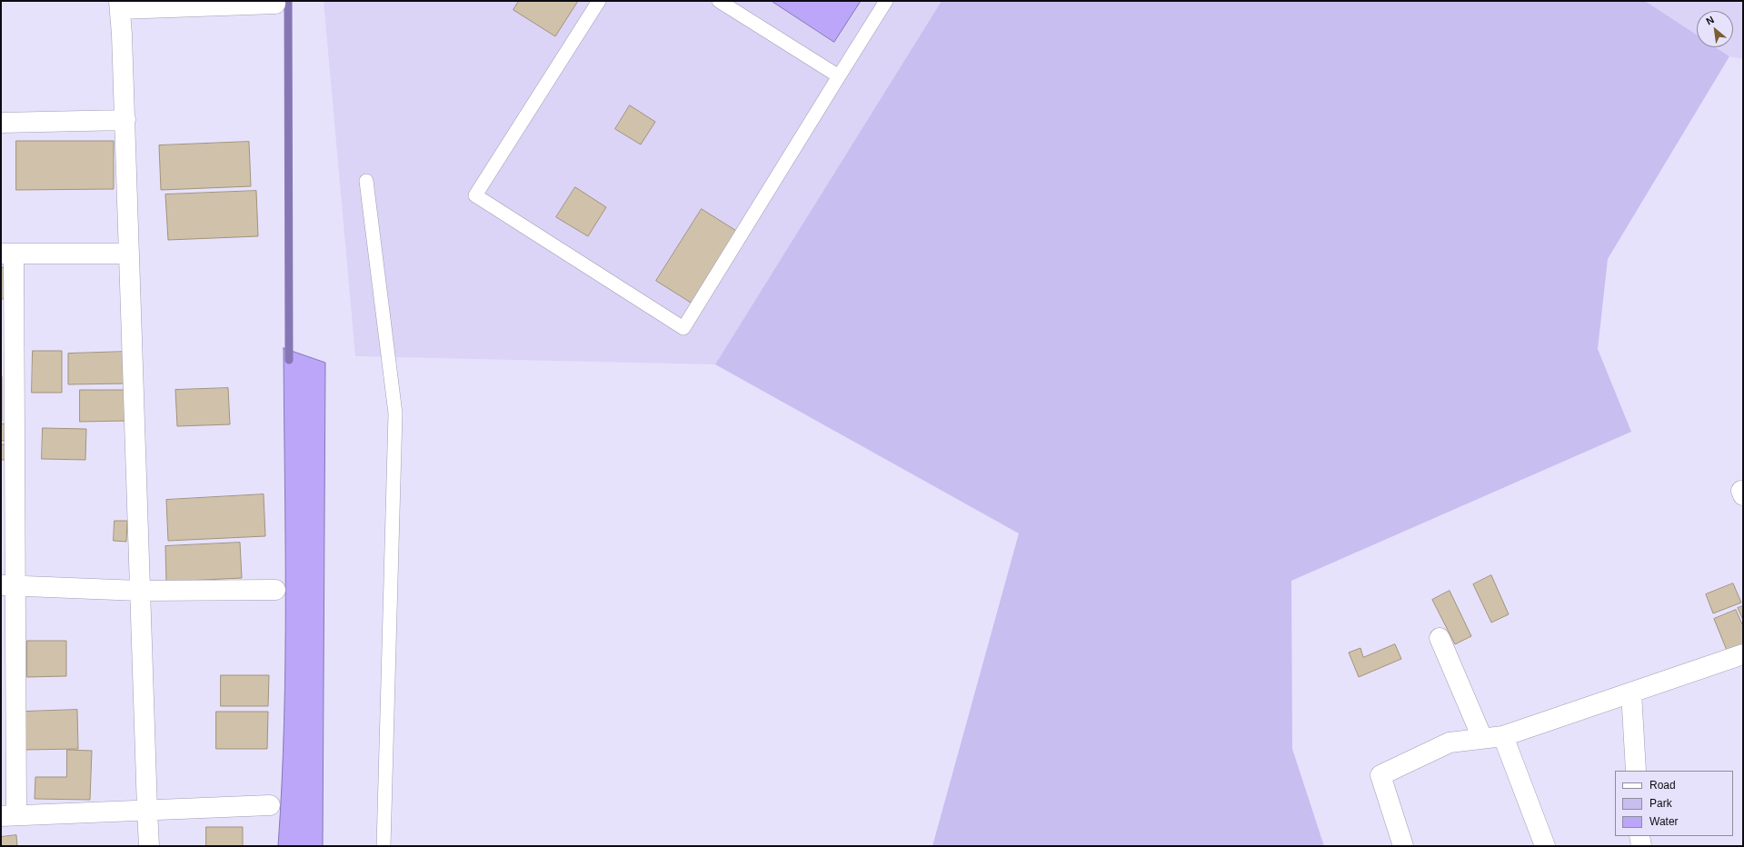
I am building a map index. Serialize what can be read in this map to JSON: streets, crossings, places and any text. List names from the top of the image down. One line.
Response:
{"legend":["Road","Park","Water"],"north":"top left"}
